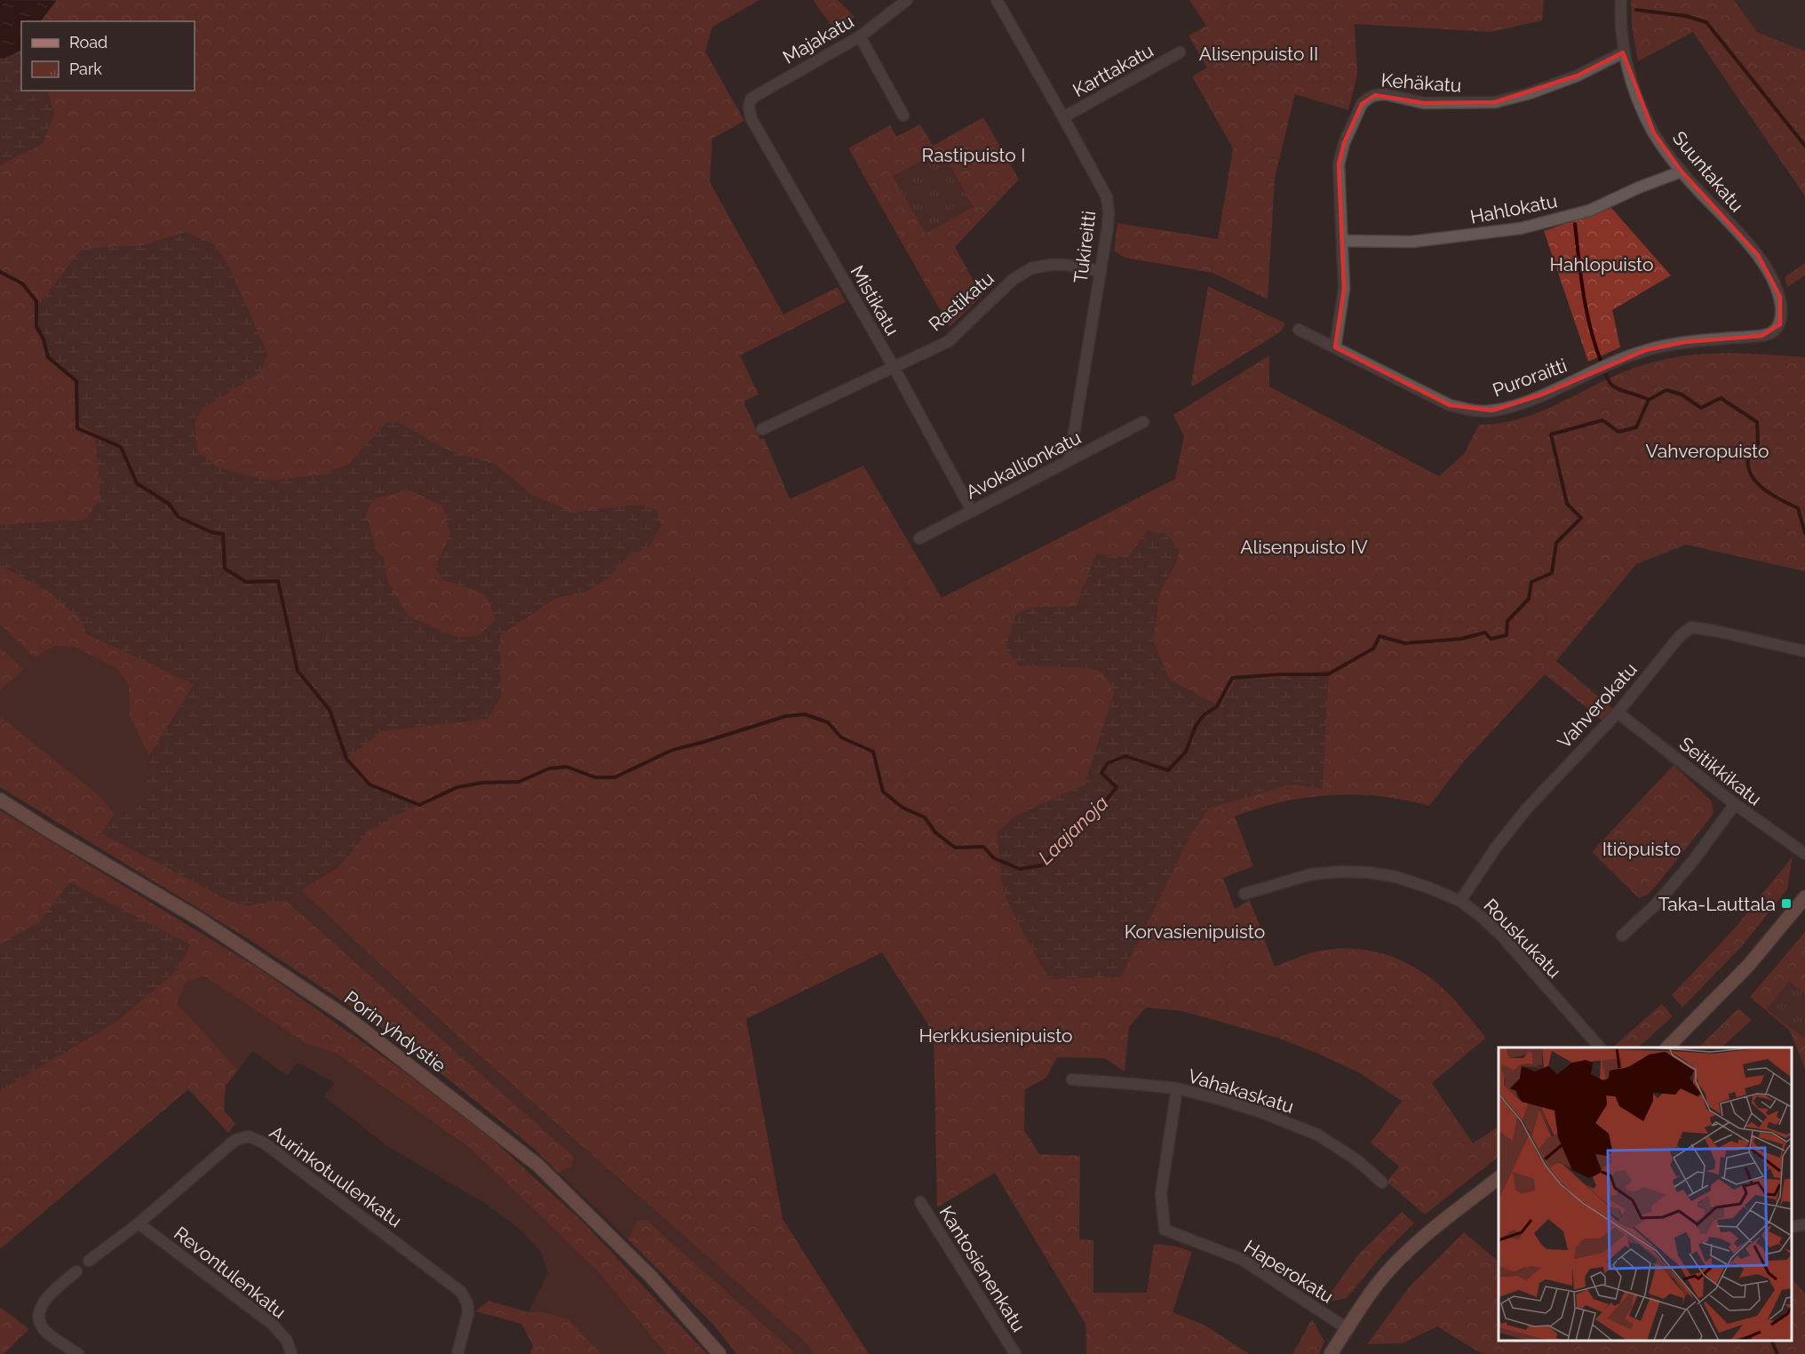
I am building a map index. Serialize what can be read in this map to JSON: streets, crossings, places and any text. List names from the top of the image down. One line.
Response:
{"streets":{"main road":["Porin yhdystie"],"street":["Majakatu","Karttakatu","Kehäkatu","Suuntakatu","Hahlokatu","Tukireitti","Mistikatu","Rastikatu","Puroraitti","Avokallionkatu","Vahverokatu","Seitikkikatu","Rouskukatu","Vahakaskatu","Aurinkotuulenkatu","Kantosienenkatu","Haperokatu","Revontulenkatu"]},"crossings":[["Majakatu","Mistikatu"],["Karttakatu","Tukireitti"],["Kehäkatu","Suuntakatu"],["Kehäkatu","Hahlokatu"],["Kehäkatu","Puroraitti"],["Suuntakatu","Hahlokatu"],["Suuntakatu","Puroraitti"],["Tukireitti","Rastikatu"],["Tukireitti","Avokallionkatu"],["Mistikatu","Rastikatu"],["Mistikatu","Avokallionkatu"],["Vahverokatu","Seitikkikatu"],["Vahverokatu","Rouskukatu"],["Vahakaskatu","Haperokatu"],["Aurinkotuulenkatu","Revontulenkatu"]],"water":["Laajanoja"],"parks":["Alisenpuisto II","Rastipuisto I","Hahlopuisto","Vahveropuisto","Alisenpuisto IV","Itiöpuisto","Korvasienipuisto","Herkkusienipuisto"],"places":{"transit":["Taka-Lauttala"]},"legend":["Road","Park"]}
